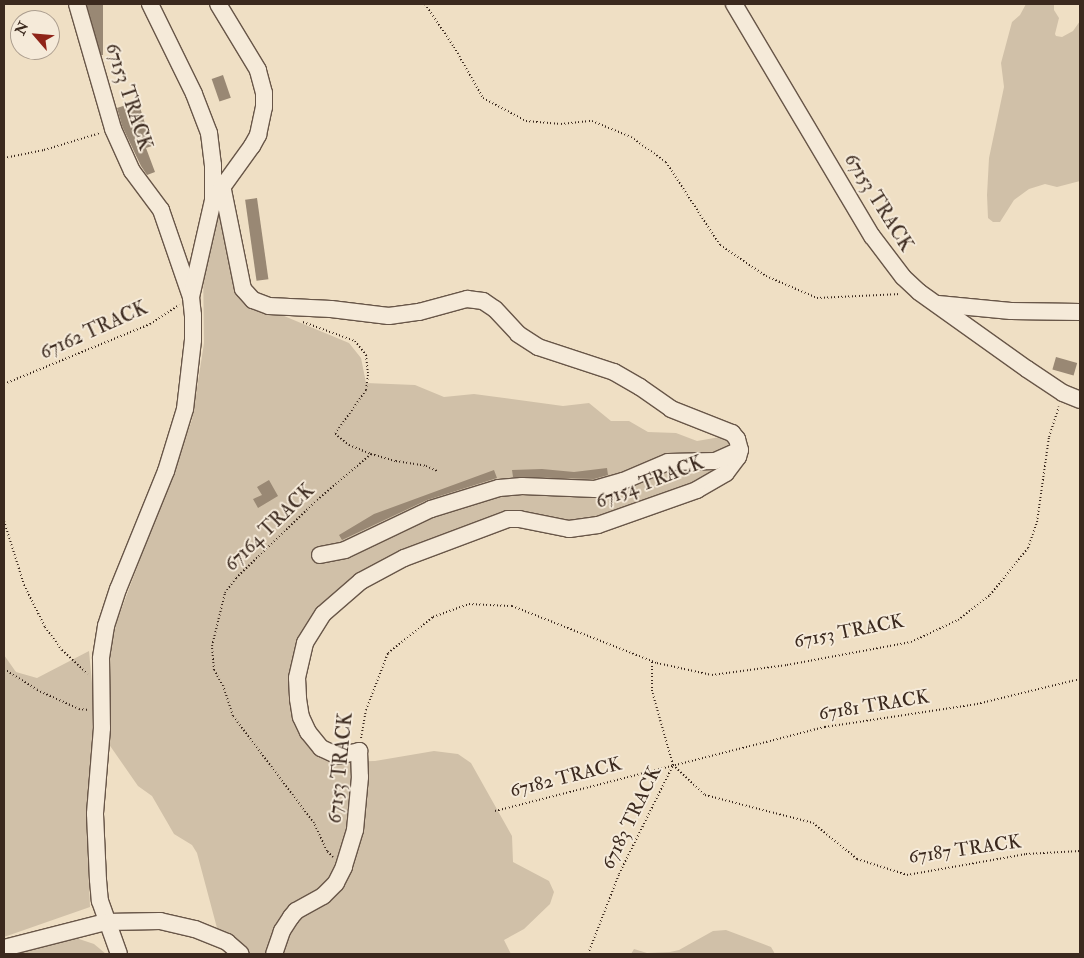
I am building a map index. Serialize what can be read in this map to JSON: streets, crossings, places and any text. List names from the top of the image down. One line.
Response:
{"streets":{"street":["67153 TRACK","67154 TRACK"],"path":["67162 TRACK","67164 TRACK","67181 TRACK","67182 TRACK","67183 TRACK","67187 TRACK"]},"crossings":[["67153 TRACK","67162 TRACK"],["67153 TRACK","67154 TRACK"],["67153 TRACK","67164 TRACK"],["67153 TRACK","67183 TRACK"],["67181 TRACK","67182 TRACK"],["67181 TRACK","67183 TRACK"],["67181 TRACK","67187 TRACK"],["67182 TRACK","67183 TRACK"],["67182 TRACK","67187 TRACK"],["67183 TRACK","67187 TRACK"]],"north":"top left"}
